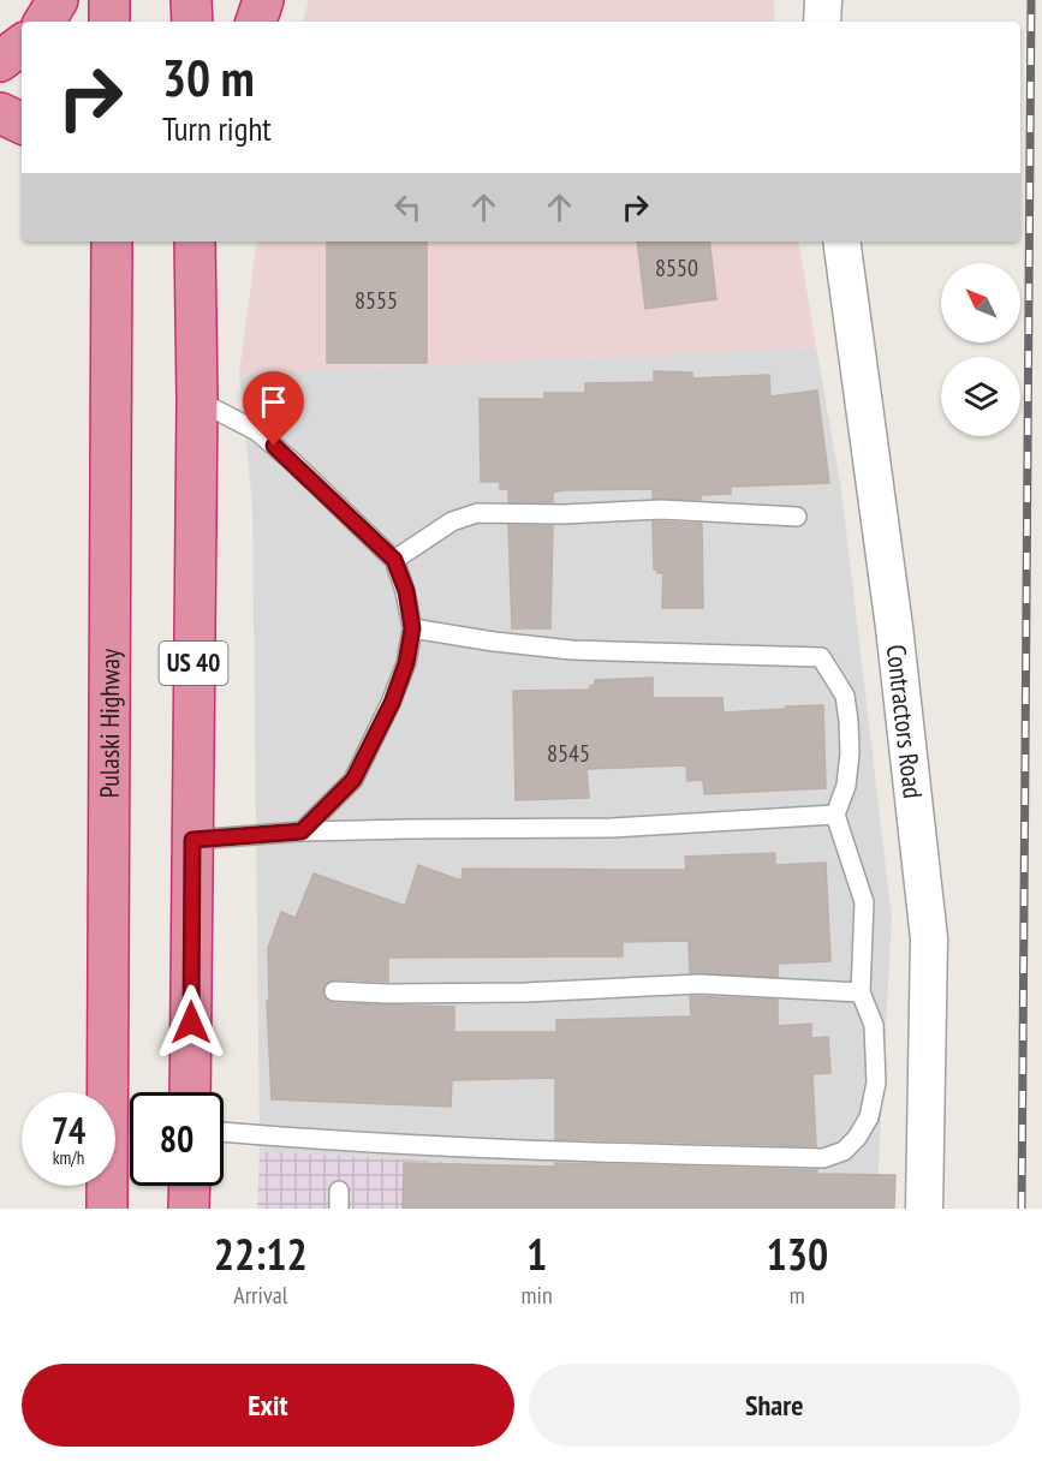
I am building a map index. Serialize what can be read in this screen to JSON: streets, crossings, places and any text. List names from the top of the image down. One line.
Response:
{"streets":{"highway":["US 40","Pulaski Highway"],"street":["Contractors Road"]},"house_numbers":["8550","8555","8545"],"north":"top left","page":{"turn":["30 m","Turn right"],"speed":"74 km/h","limit":"80","eta":["22:12","Arrival","1","min","130","m"],"buttons":["Exit","Share"]}}
